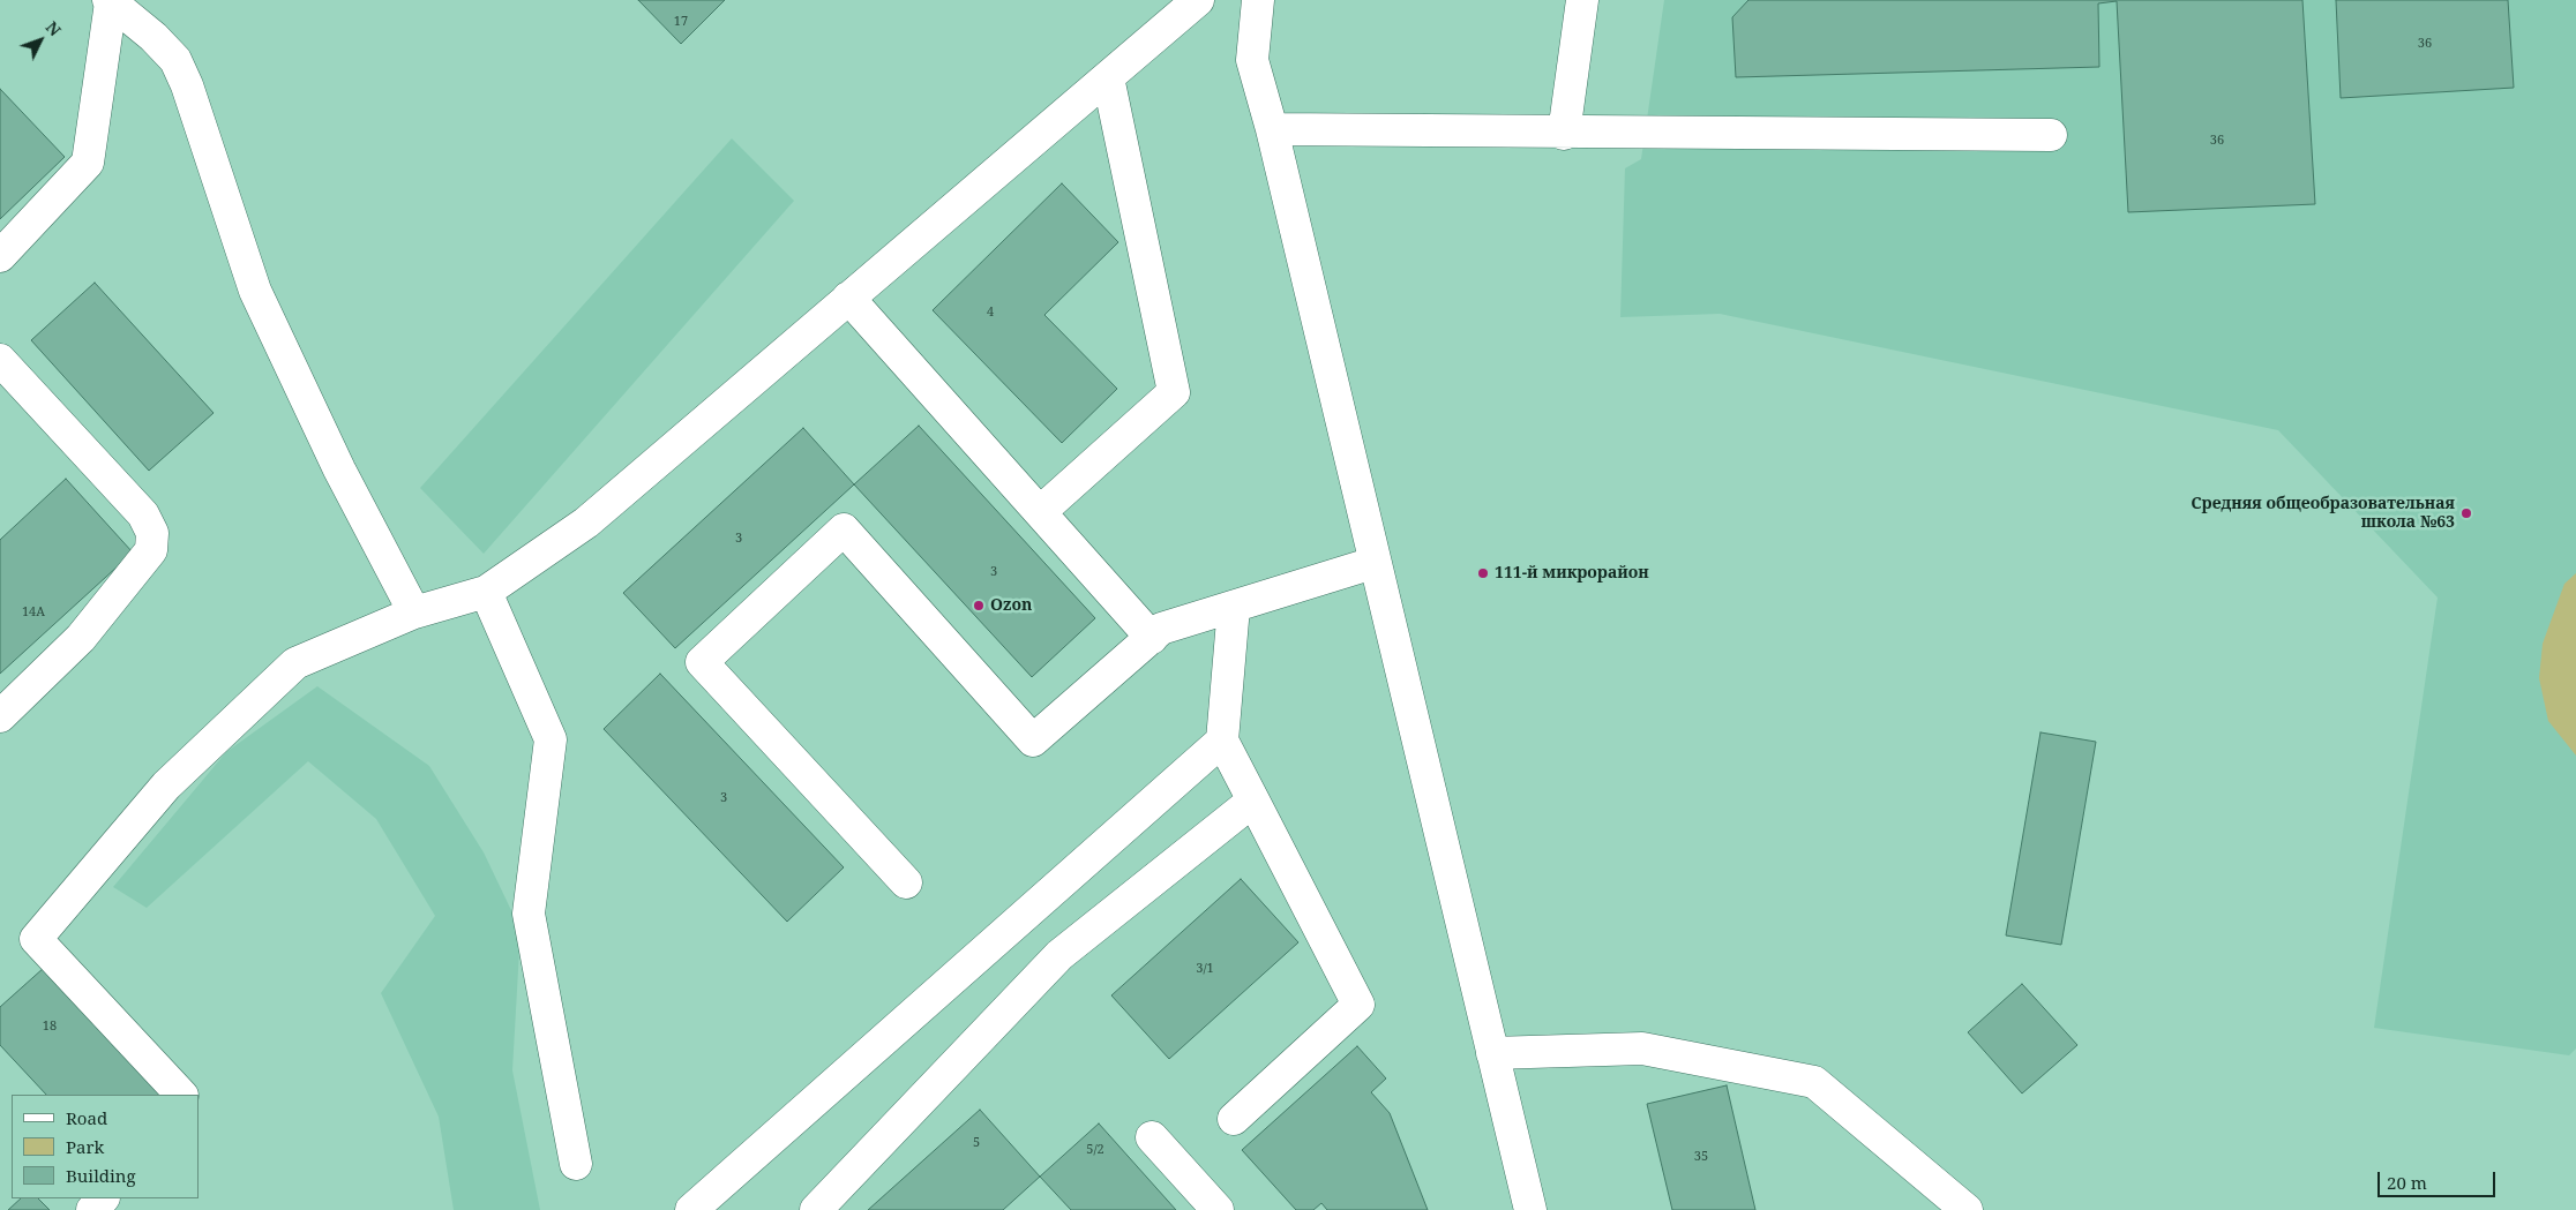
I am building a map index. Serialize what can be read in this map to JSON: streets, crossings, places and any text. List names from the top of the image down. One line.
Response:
{"places":["Средняя общеобразовательная школа №63","111-й микрорайон","Ozon"],"house_numbers":["17","36","36","4","3","3","14А","3","3/1","18","5","5/2","35"],"legend":["Road","Park","Building"],"scale_bar":"20 m","north":"top right"}
